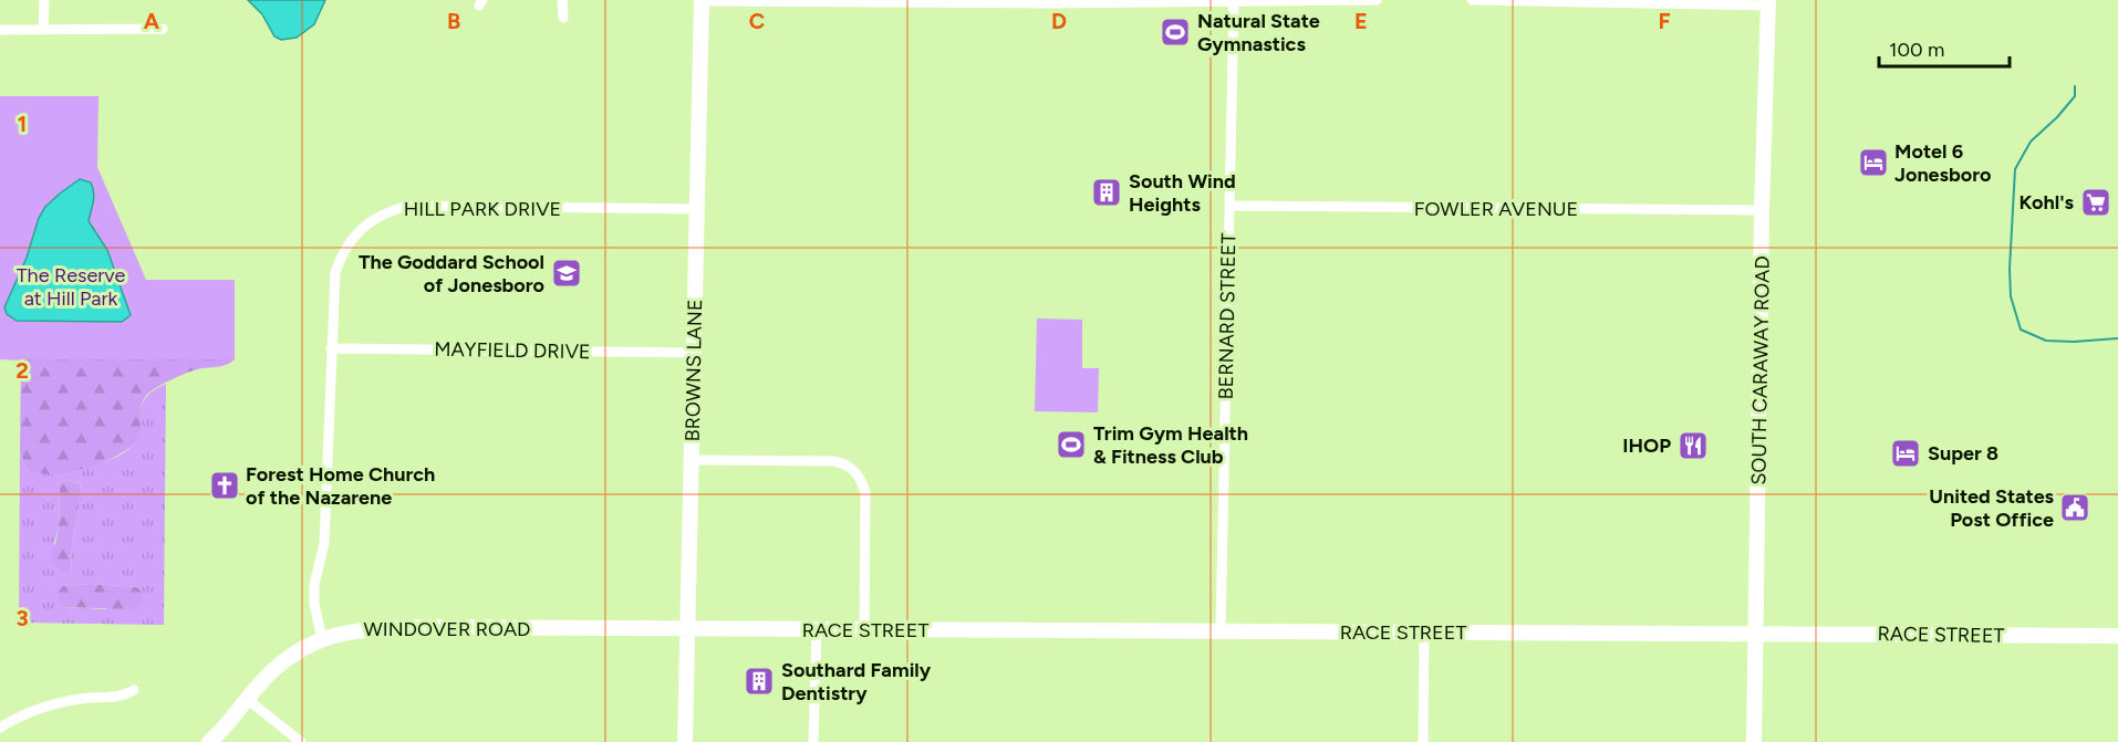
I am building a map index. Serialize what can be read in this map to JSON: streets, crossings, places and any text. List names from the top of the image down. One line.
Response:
{"streets":{"street":["HILL PARK DRIVE","FOWLER AVENUE","BERNARD STREET","MAYFIELD DRIVE","BROWNS LANE","SOUTH CARAWAY ROAD","WINDOVER ROAD","RACE STREET"]},"crossings":[["HILL PARK DRIVE","MAYFIELD DRIVE"],["HILL PARK DRIVE","BROWNS LANE"],["HILL PARK DRIVE","WINDOVER ROAD"],["FOWLER AVENUE","BERNARD STREET"],["FOWLER AVENUE","SOUTH CARAWAY ROAD"],["BERNARD STREET","RACE STREET"],["MAYFIELD DRIVE","BROWNS LANE"],["BROWNS LANE","WINDOVER ROAD"],["BROWNS LANE","RACE STREET"],["SOUTH CARAWAY ROAD","RACE STREET"],["WINDOVER ROAD","RACE STREET"]],"parks":["The Reserve at Hill Park"],"places":{"sports":["Natural State Gymnastics","Trim Gym Health & Fitness Club"],"hotel":["Motel 6 Jonesboro","Super 8"],"building":["South Wind Heights","Southard Family Dentistry"],"supermarket":["Kohl's"],"school or university":["The Goddard School of Jonesboro"],"restaurant":["IHOP"],"church":["Forest Home Church of the Nazarene"],"public building":["United States Post Office"]},"scale_bar":"100 m","grid":{"columns":["A","B","C","D","E","F"],"rows":["1","2","3"]}}
